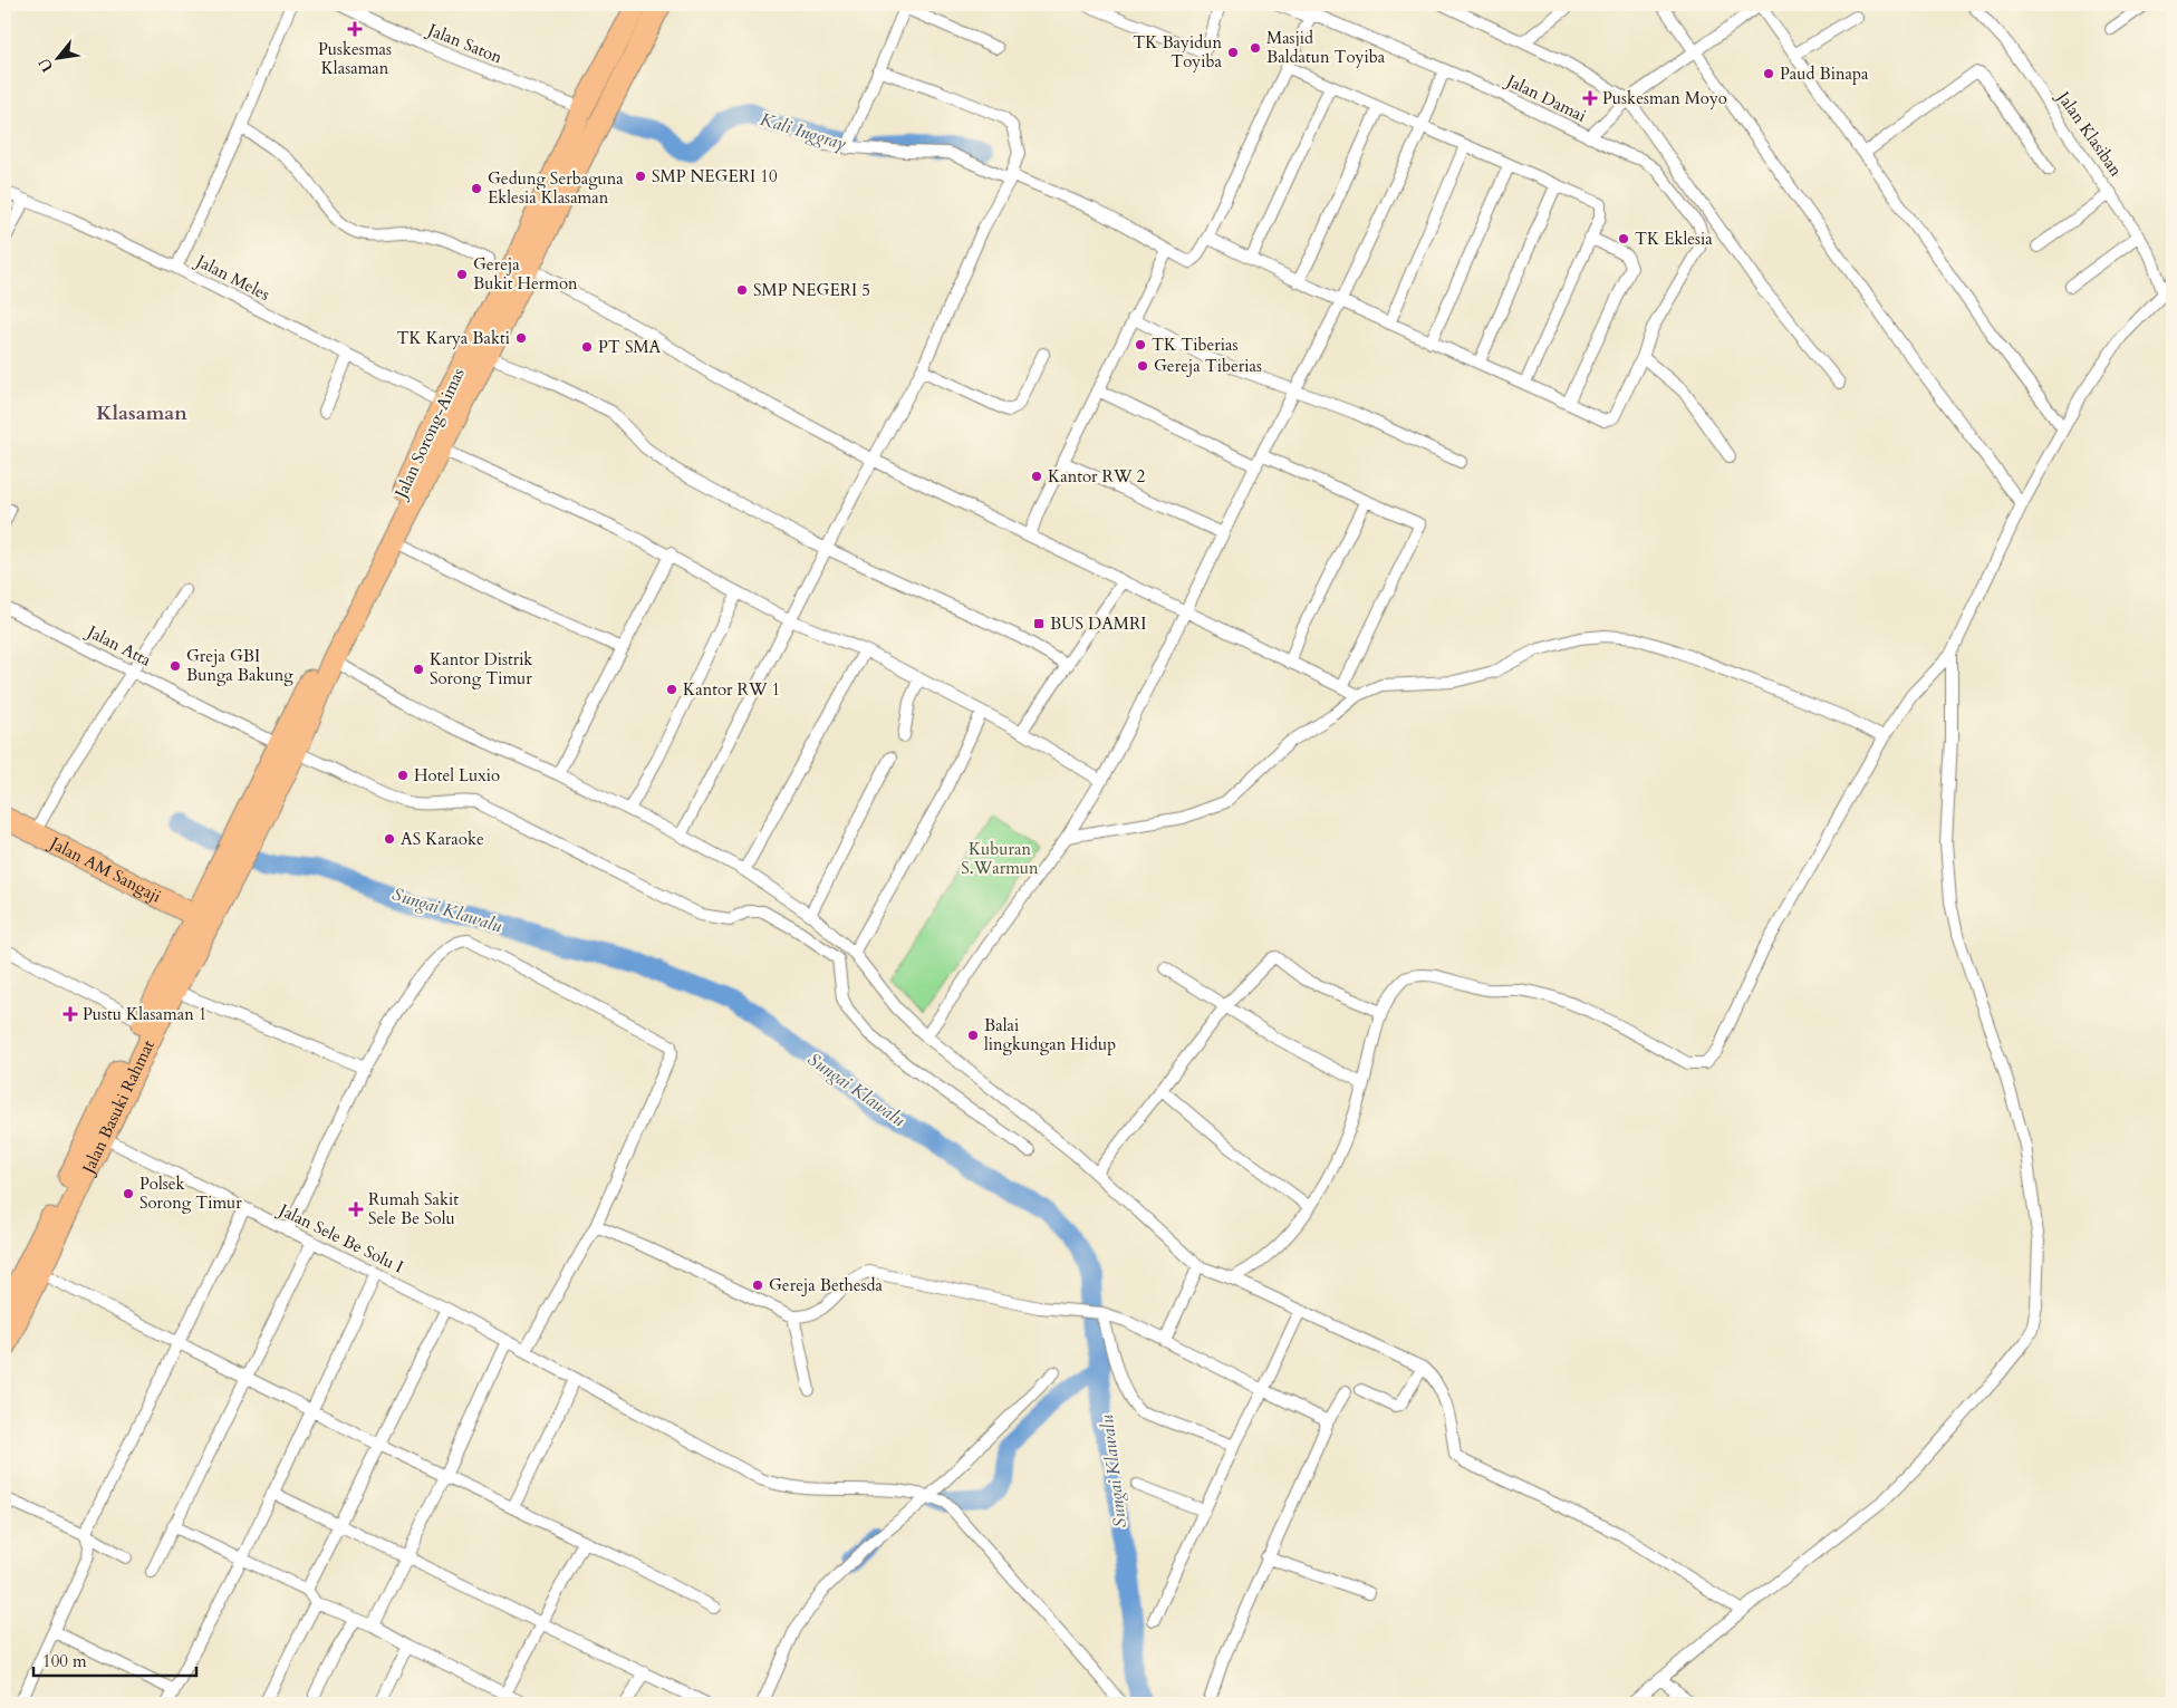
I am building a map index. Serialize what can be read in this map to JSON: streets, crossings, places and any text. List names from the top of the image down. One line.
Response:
{"streets":{"highway":["Jalan Sorong-Aimas","Jalan AM Sangaji","Jalan Basuki Rahmat"],"street":["Jalan Saton","Jalan Damai","Jalan Klasiban","Jalan Meles","Jalan Atta","Jalan Sele Be Solu I"]},"crossings":[["Jalan Saton","Jalan Sorong-Aimas"],["Jalan Meles","Jalan Sorong-Aimas"],["Jalan Sorong-Aimas","Jalan Atta"],["Jalan Sorong-Aimas","Jalan Basuki Rahmat"],["Jalan AM Sangaji","Jalan Basuki Rahmat"],["Jalan Basuki Rahmat","Jalan Sele Be Solu I"]],"districts":["Klasaman"],"water":["Kali Inggray","Sungai Klawalu"],"parks":["Kuburan S.Warmun"],"places":{"health":["Puskesmas Klasaman","Puskesman Moyo","Pustu Klasaman 1","Rumah Sakit Sele Be Solu"],"other":["Masjid Baldatun Toyiba","TK Bayidun Toyiba","Paud Binapa","SMP NEGERI 10","Gedung Serbaguna Eklesia Klasaman","TK Eklesia","Gereja Bukit Hermon","SMP NEGERI 5","TK Karya Bakti","TK Tiberias","PT SMA","Gereja Tiberias","Kantor RW 2","Greja GBI Bunga Bakung","Kantor Distrik Sorong Timur","Kantor RW 1","Hotel Luxio","AS Karaoke","Balai lingkungan Hidup","Polsek Sorong Timur","Gereja Bethesda"],"transit":["BUS DAMRI"]},"scale_bar":"100 m","north":"bottom left"}
